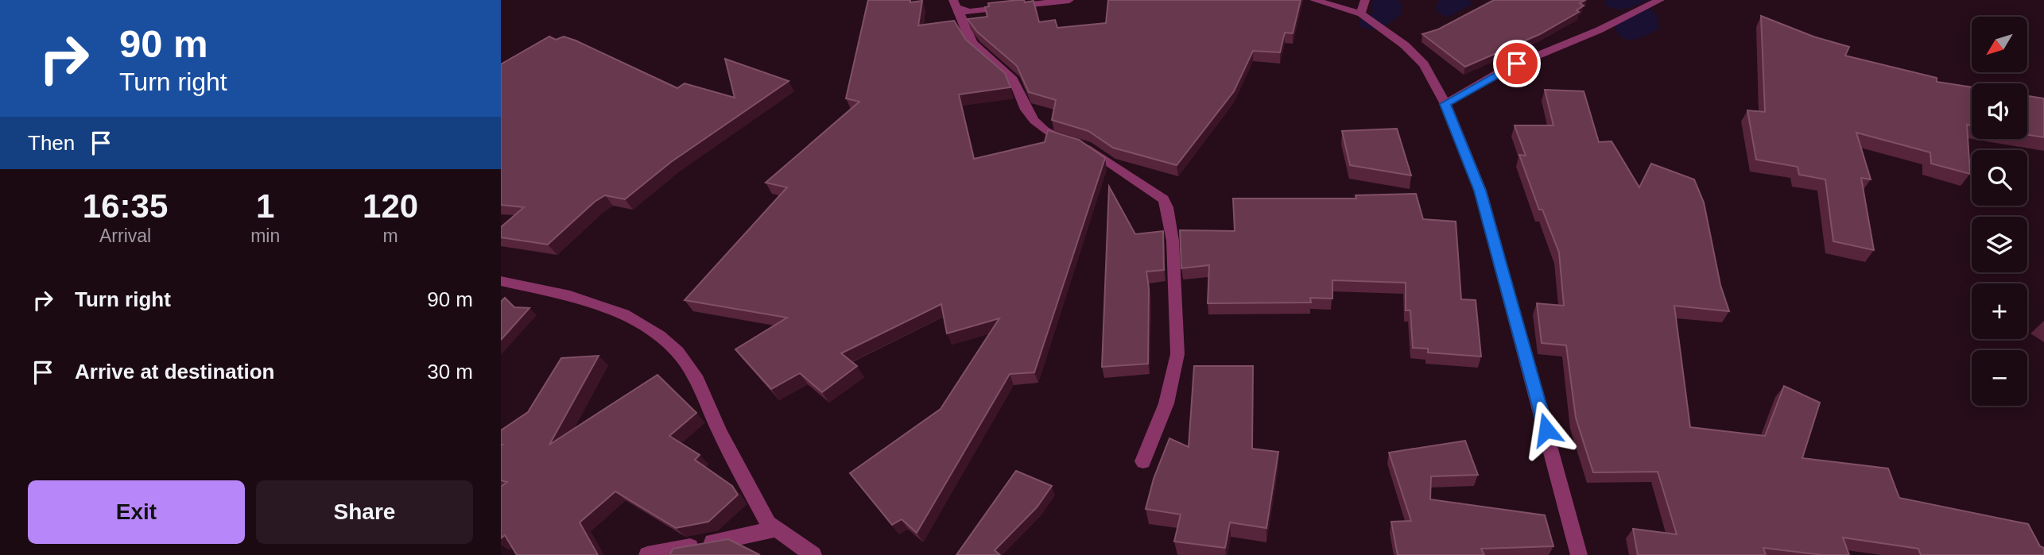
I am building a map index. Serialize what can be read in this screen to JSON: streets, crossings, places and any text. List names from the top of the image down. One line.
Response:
{"north":"bottom left","page":{"turn":["90 m","Turn right"],"map_buttons":["+","−"],"then":"Then","eta":["16:35","Arrival","1","min","120","m"],"list":[{"name":"Turn right","value":"90 m"},{"name":"Arrive at destination","value":"30 m"}],"buttons":["Exit","Share"]}}
